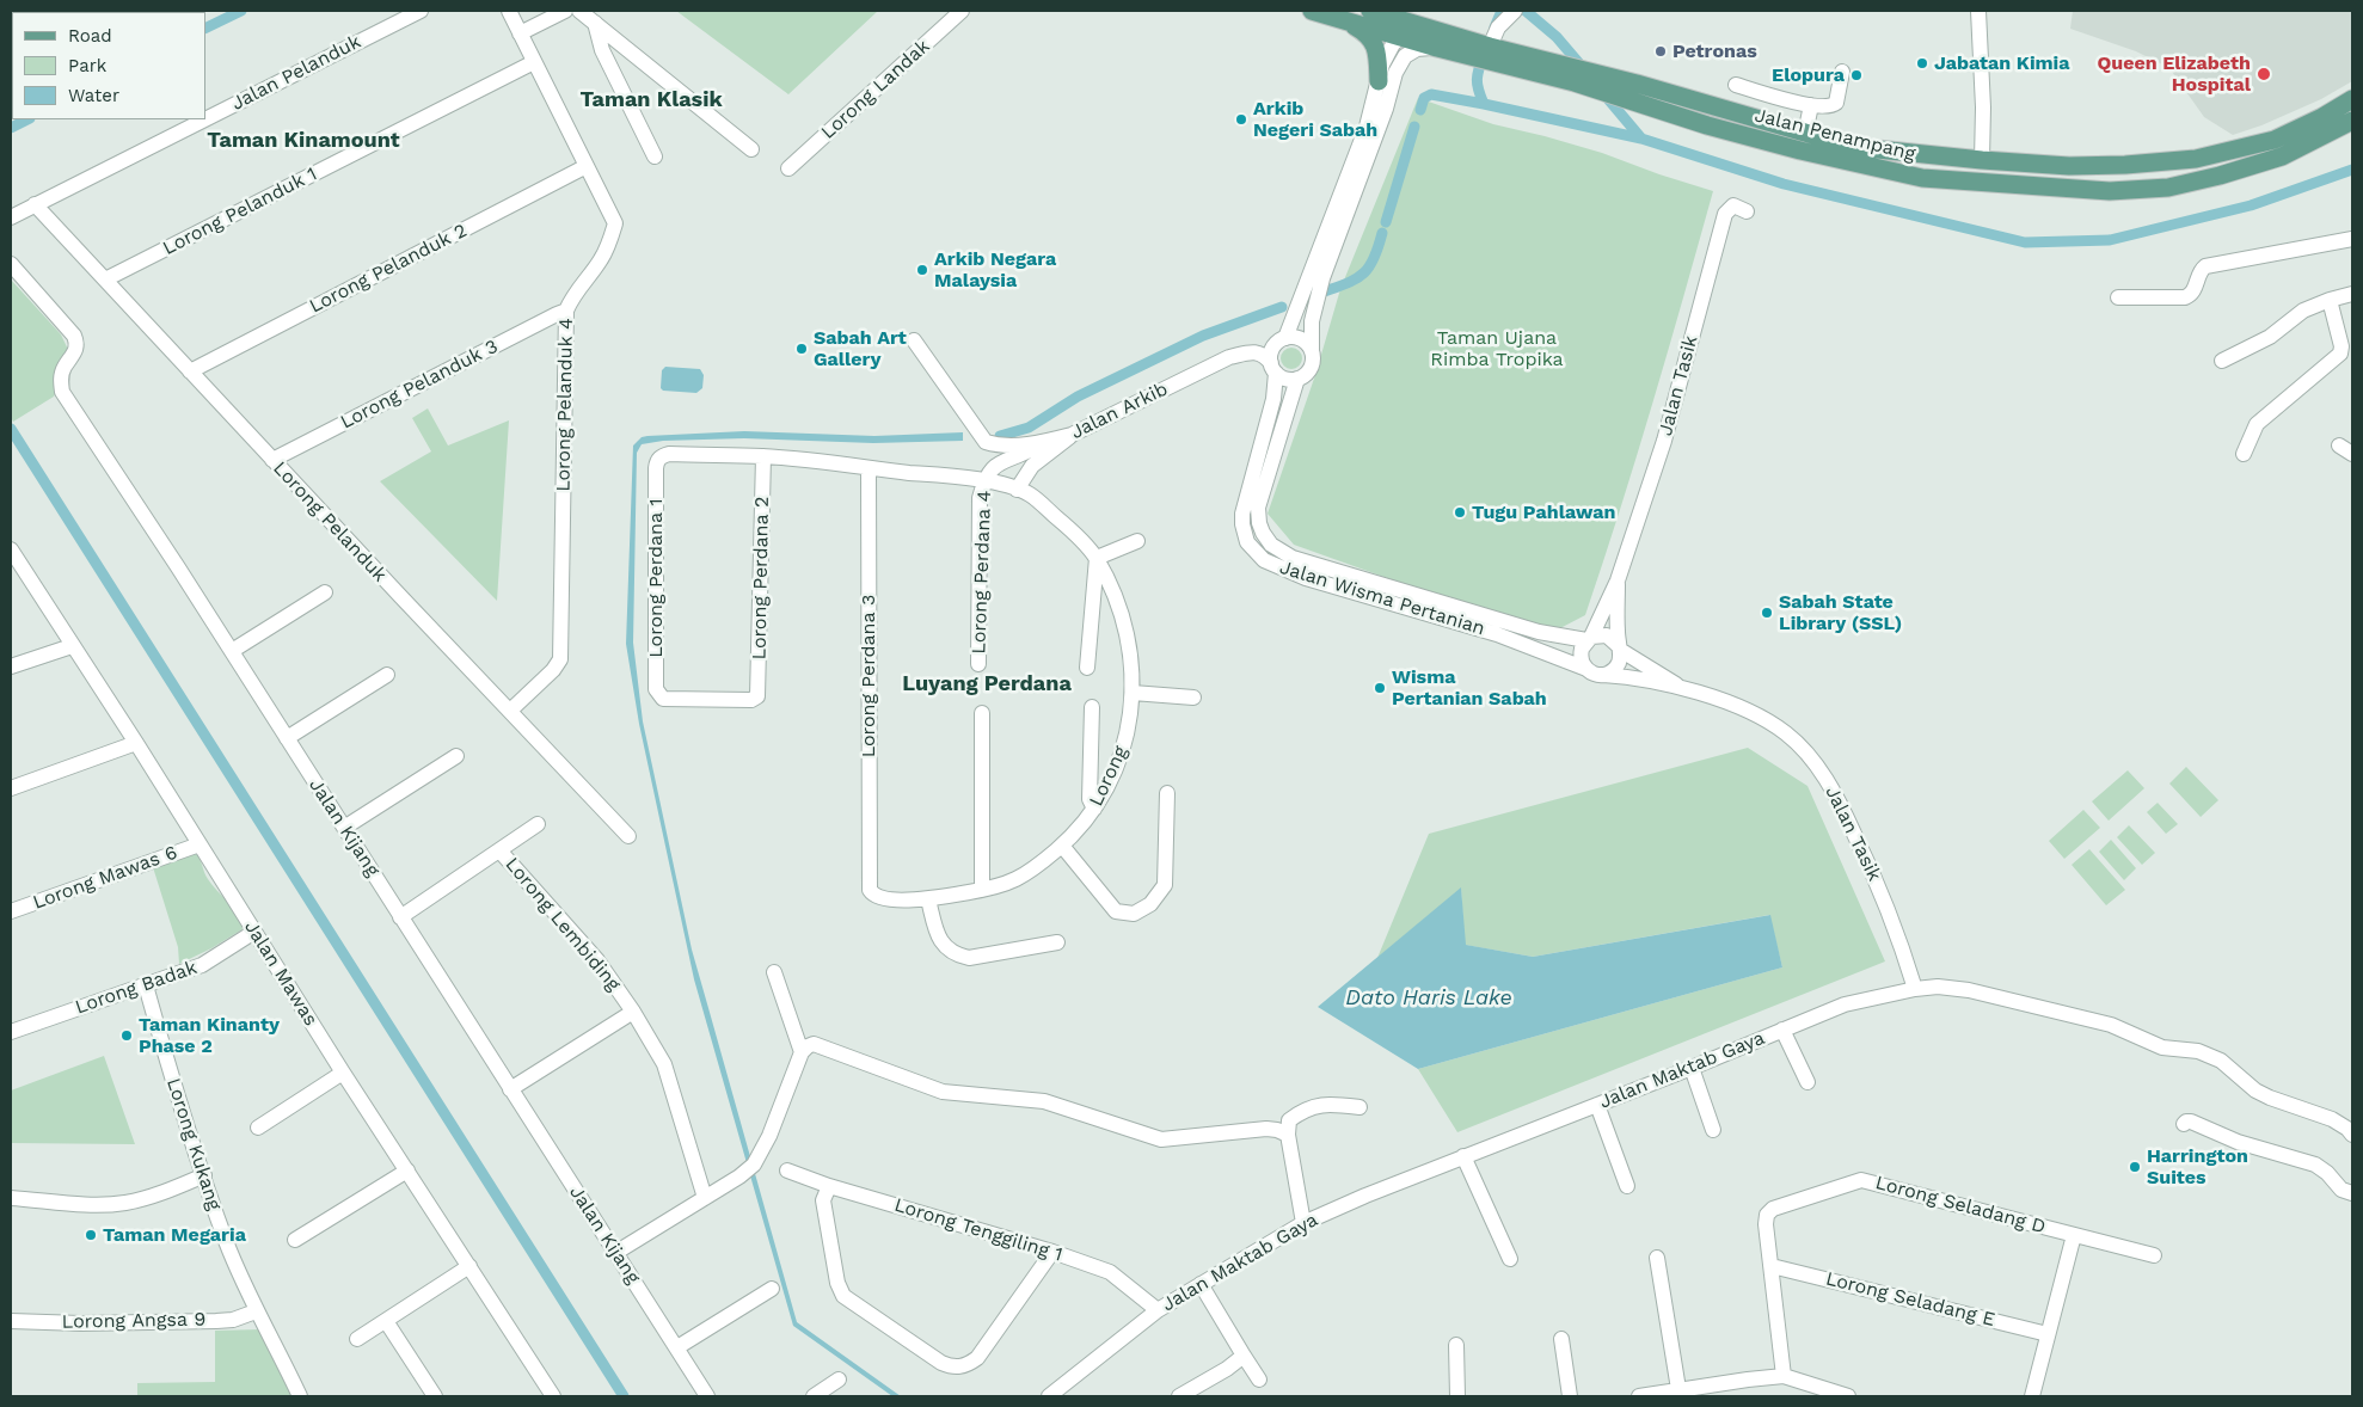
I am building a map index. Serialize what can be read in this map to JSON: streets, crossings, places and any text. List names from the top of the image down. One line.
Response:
{"streets":{"main road":["Jalan Penampang"],"street":["Jalan Pelanduk","Lorong Landak","Lorong Pelanduk 1","Lorong Pelanduk 2","Lorong Pelanduk 3","Jalan Tasik","Lorong Pelanduk 4","Jalan Arkib","Lorong Pelanduk","Lorong Perdana 4","Lorong Perdana 1","Lorong Perdana 2","Jalan Wisma Pertanian","Lorong Perdana 3","Lorong","Jalan Kijang","Lorong Mawas 6","Lorong Lembiding","Jalan Mawas","Lorong Badak","Jalan Maktab Gaya","Lorong Kukang","Lorong Seladang D","Lorong Tenggiling 1","Lorong Seladang E","Lorong Angsa 9"]},"crossings":[["Jalan Pelanduk","Lorong Pelanduk"],["Lorong Pelanduk 1","Lorong Pelanduk 4"],["Lorong Pelanduk 1","Lorong Pelanduk"],["Lorong Pelanduk 2","Lorong Pelanduk 4"],["Lorong Pelanduk 2","Lorong Pelanduk"],["Lorong Pelanduk 3","Lorong Pelanduk 4"],["Lorong Pelanduk 3","Lorong Pelanduk"],["Jalan Tasik","Jalan Wisma Pertanian"],["Jalan Tasik","Jalan Maktab Gaya"],["Lorong Pelanduk 4","Lorong Pelanduk"],["Jalan Arkib","Jalan Wisma Pertanian"],["Lorong Perdana 1","Lorong Perdana 2"],["Lorong Perdana 3","Lorong"],["Lorong Mawas 6","Jalan Mawas"],["Jalan Mawas","Lorong Badak"],["Lorong Badak","Lorong Kukang"],["Jalan Maktab Gaya","Lorong Tenggiling 1"],["Lorong Kukang","Lorong Angsa 9"],["Lorong Seladang D","Lorong Seladang E"]],"districts":["Taman Klasik","Taman Kinamount","Luyang Perdana"],"water":["Dato Haris Lake"],"parks":["Taman Ujana Rimba Tropika"],"places":["Petronas","Jabatan Kimia","Queen Elizabeth Hospital","Elopura","Arkib Negeri Sabah","Arkib Negara Malaysia","Sabah Art Gallery","Tugu Pahlawan","Sabah State Library (SSL)","Wisma Pertanian Sabah","Taman Kinanty Phase 2","Harrington Suites","Taman Megaria"],"legend":["Road","Park","Water"]}
